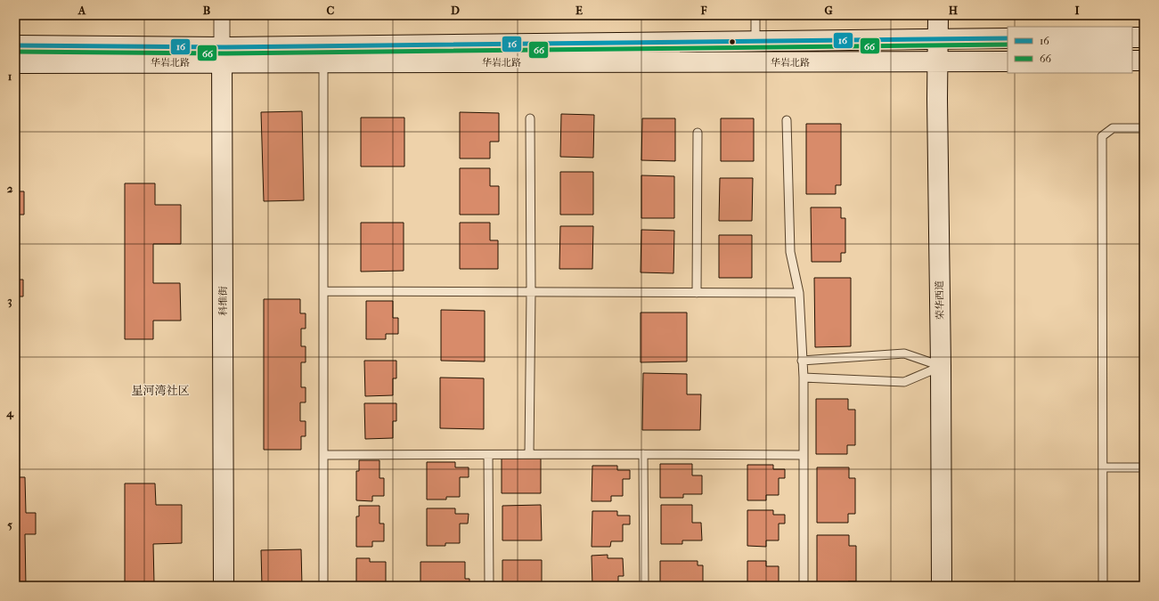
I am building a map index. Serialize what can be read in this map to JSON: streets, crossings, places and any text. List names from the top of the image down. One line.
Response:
{"streets":{"street":["华岩北路","荣华西道","科维街"]},"crossings":[["华岩北路","荣华西道"],["华岩北路","科维街"]],"districts":["星河湾社区"],"lines":["transit line 16","transit line 66"],"legend":["16","66"],"grid":{"columns":["A","B","C","D","E","F","G","H","I"],"rows":["1","2","3","4","5"]}}
